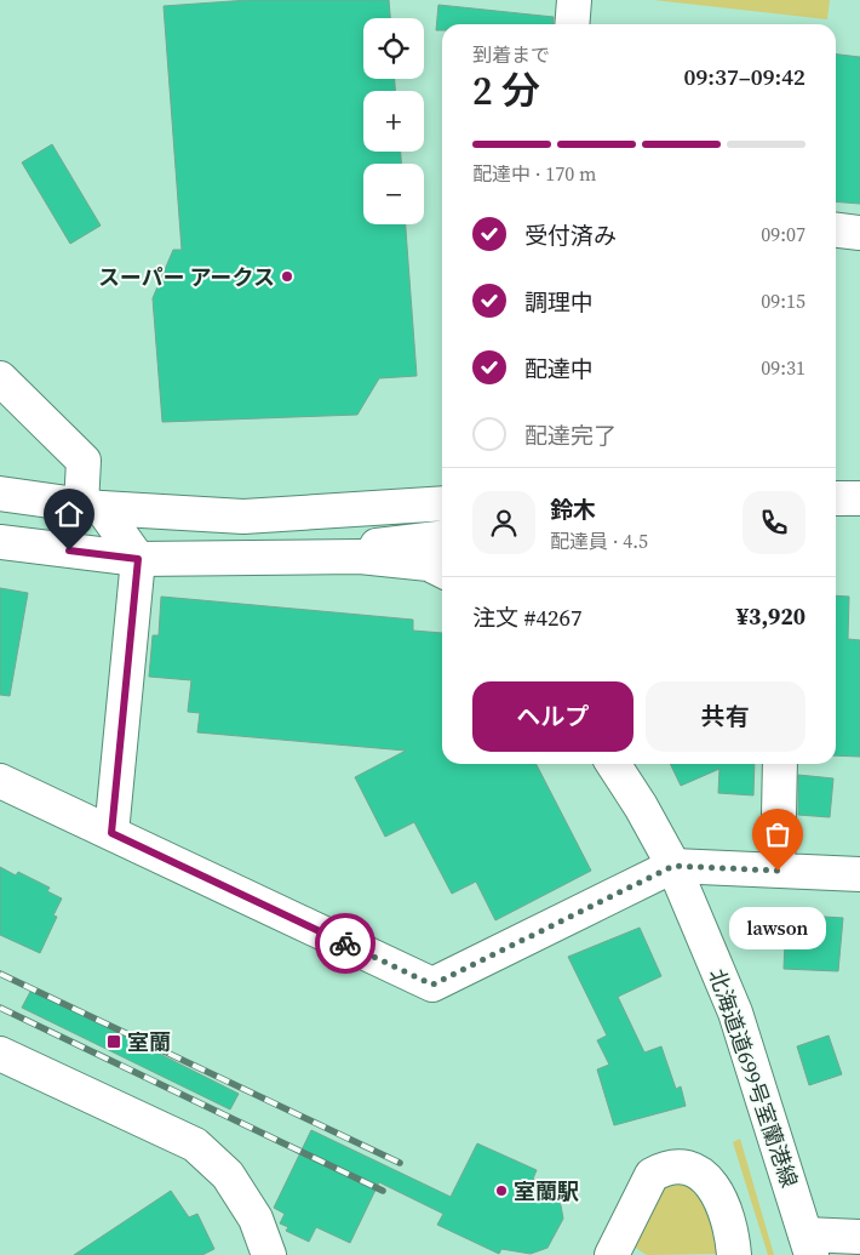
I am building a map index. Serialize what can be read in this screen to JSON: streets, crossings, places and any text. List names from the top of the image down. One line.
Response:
{"streets":{"street":["北海道道699号室蘭港線"]},"places":{"other":["スーパー アークス","lawson","室蘭駅"],"transit":["室蘭"]},"page":{"map_buttons":["+","−"],"heading":["2 分","到着まで","09:37–09:42"],"panel":["鈴木","配達員 · 4.5","注文 #4267","¥3,920"],"bar":"配達中 · 170 m","list":[["受付済み","09:07"],["調理中","09:15"],["配達中","09:31"],"配達完了"],"buttons":["ヘルプ","共有"],"bubble":"lawson"}}
